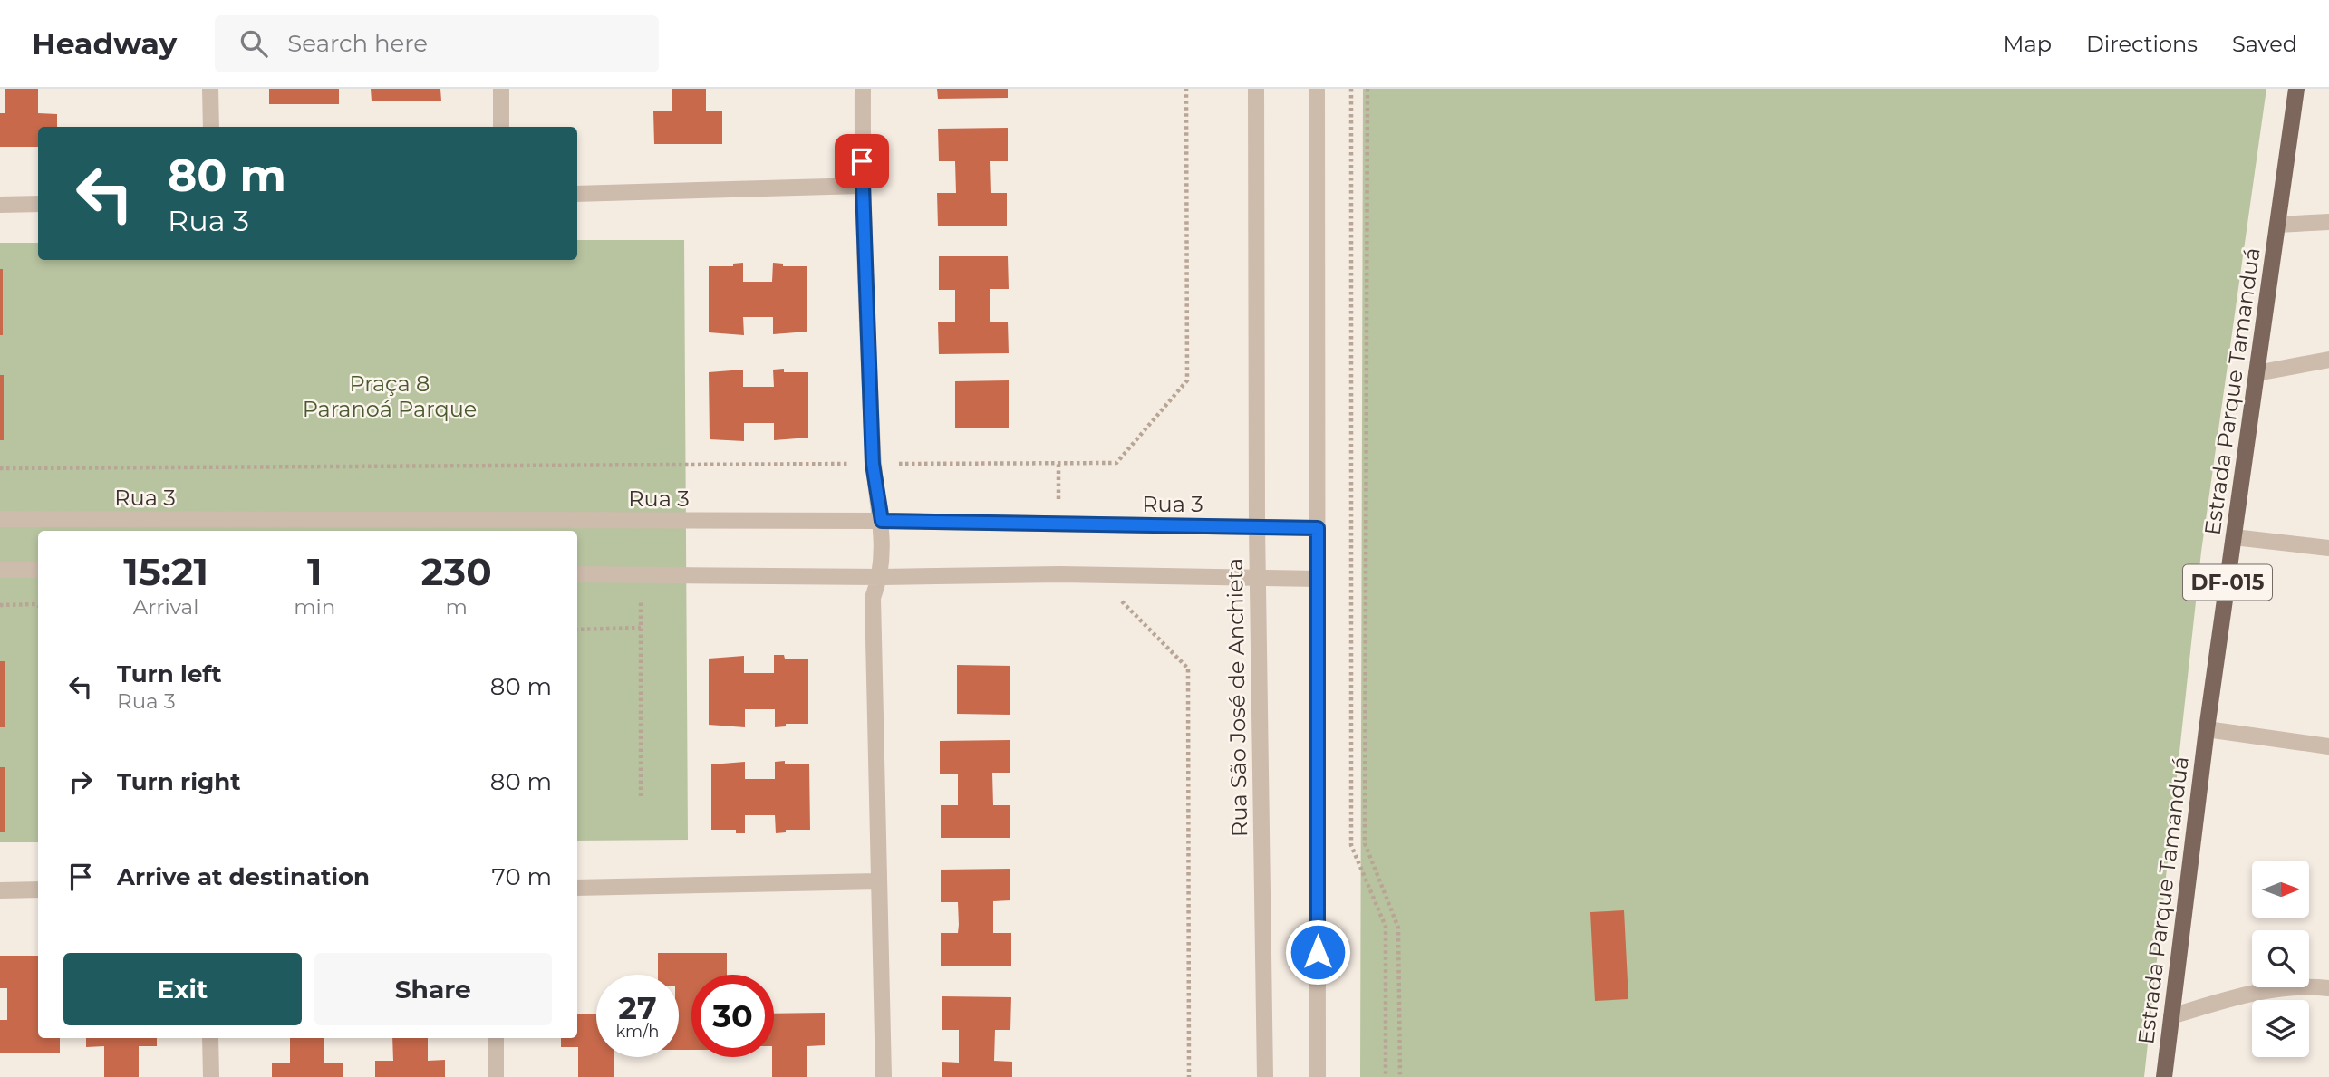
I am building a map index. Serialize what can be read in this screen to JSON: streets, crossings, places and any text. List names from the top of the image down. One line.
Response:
{"streets":{"main road":["Estrada Parque Tamanduá","DF-015"],"street":["Rua 3","Rua São José de Anchieta"]},"crossings":[["Rua 3","Rua São José de Anchieta"]],"parks":["Praça 8 Paranoá Parque"],"north":"right","page":{"header":"Headway","search":"Search here","nav":["Map","Directions","Saved"],"turn":["80 m","Rua 3"],"eta":["15:21","Arrival","1","min","230","m"],"list":[{"name":"Turn left","note":"Rua 3","value":"80 m"},{"name":"Turn right","value":"80 m"},{"name":"Arrive at destination","value":"70 m"}],"buttons":["Exit","Share"],"speed":"27 km/h","limit":"30"}}
